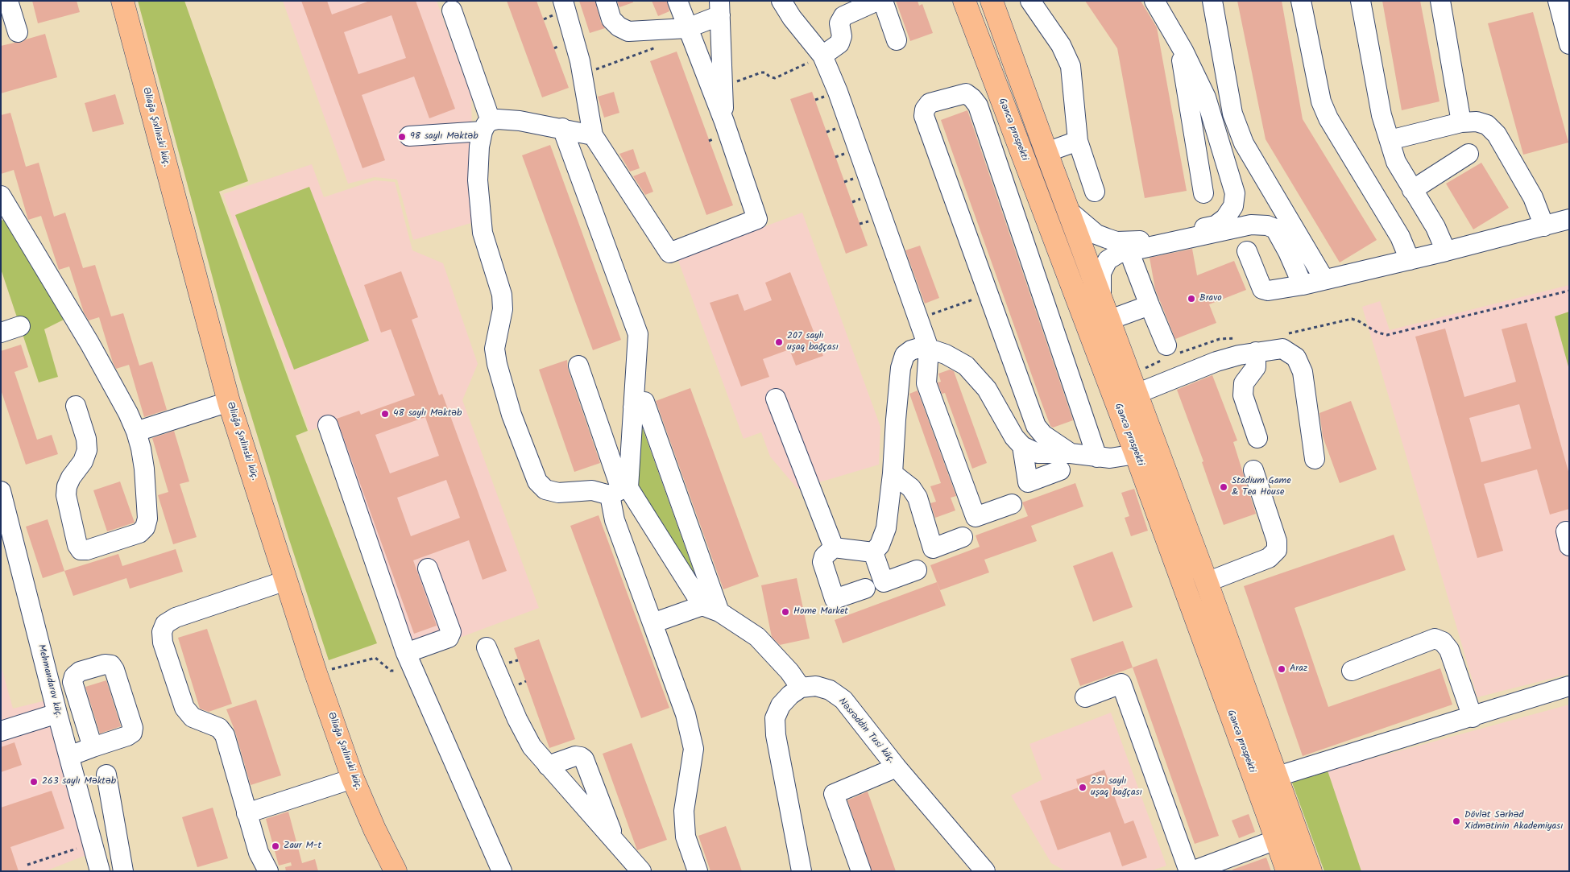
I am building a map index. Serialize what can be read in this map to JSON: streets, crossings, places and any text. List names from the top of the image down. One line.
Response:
{"streets":{"main road":["Əliağa Şıxlinski küç.","Gəncə prospekti"],"street":["Mehmandarov küç.","Nəsrəddin Tusi küç."]},"places":["98 saylı Məktəb","Bravo","207 saylı uşaq bağçası","48 saylı Məktəb","Stadium Game & Tea House","Home Market","Araz","263 saylı Məktəb","251 saylı uşaq bağçası","Dövlət Sərhəd Xidmətinin Akademiyası","Zaur M-t"]}
